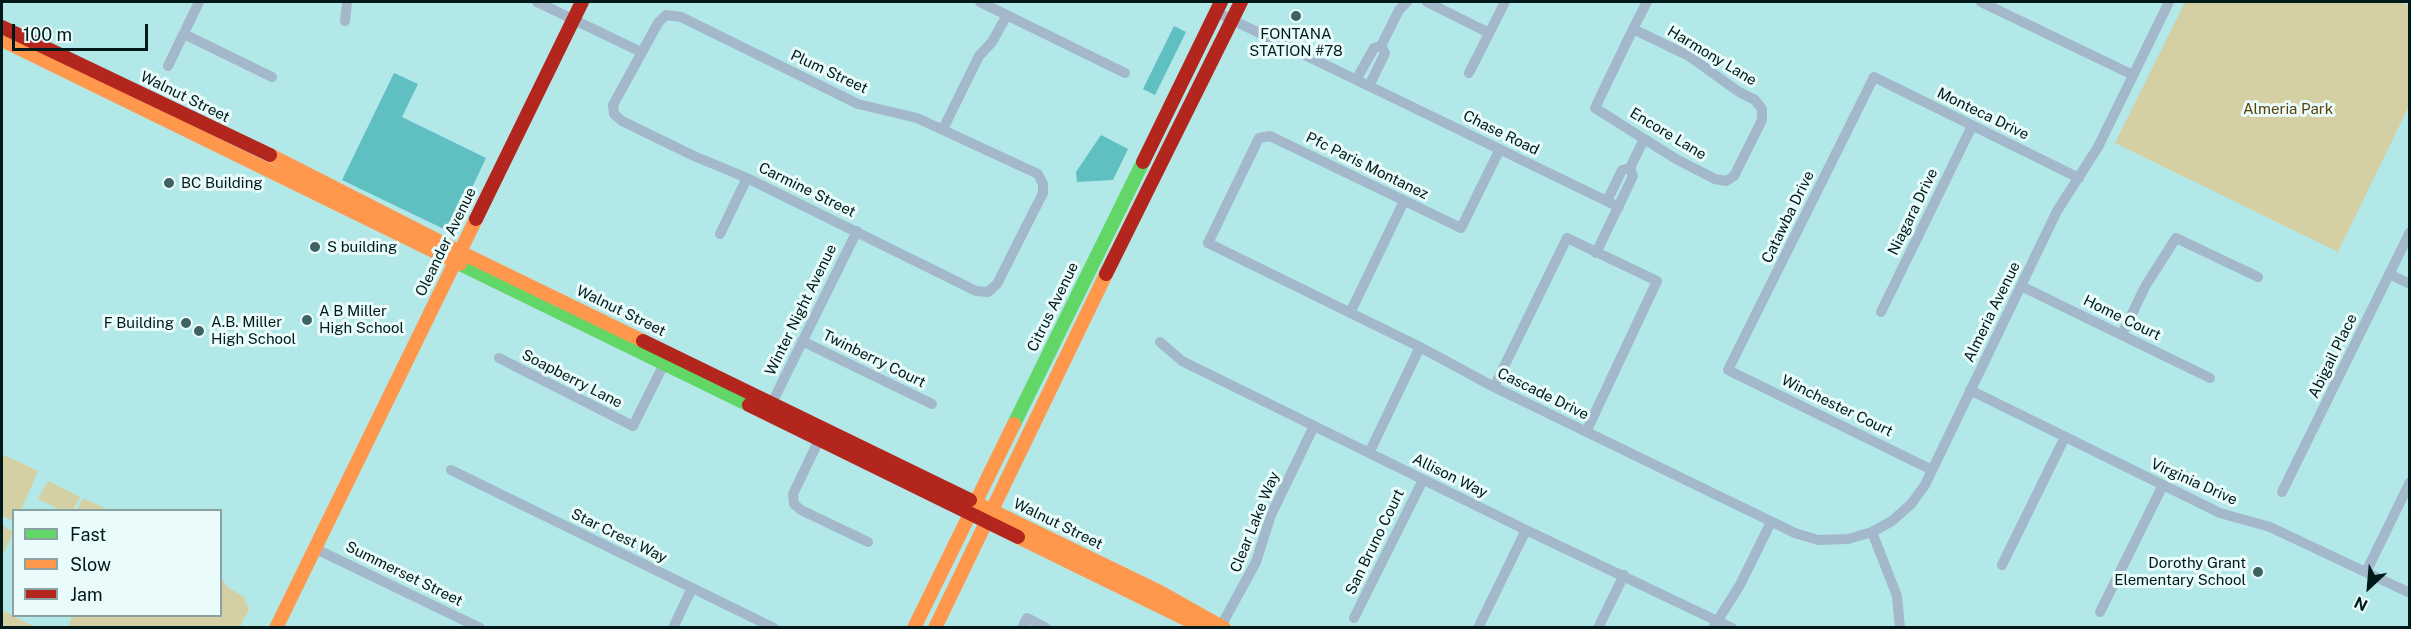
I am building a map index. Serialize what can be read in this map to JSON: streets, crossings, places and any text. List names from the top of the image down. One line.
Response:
{"streets":{"street":["Harmony Lane","Plum Street","Walnut Street","Monteca Drive","Chase Road","Encore Lane","Pfc Paris Montanez","Carmine Street","Niagara Drive","Catawba Drive","Oleander Avenue","Citrus Avenue","Winter Night Avenue","Almeria Avenue","Home Court","Abigail Place","Twinberry Court","Soapberry Lane","Cascade Drive","Winchester Court","Allison Way","Virginia Drive","Clear Lake Way","Star Crest Way","San Bruno Court","Summerset Street"]},"crossings":[["Harmony Lane","Encore Lane"],["Plum Street","Carmine Street"],["Walnut Street","Oleander Avenue"],["Walnut Street","Citrus Avenue"],["Walnut Street","Winter Night Avenue"],["Walnut Street","Soapberry Lane"],["Walnut Street","Clear Lake Way"],["Monteca Drive","Niagara Drive"],["Monteca Drive","Catawba Drive"],["Monteca Drive","Almeria Avenue"],["Chase Road","Pfc Paris Montanez"],["Chase Road","Citrus Avenue"],["Pfc Paris Montanez","Cascade Drive"],["Carmine Street","Winter Night Avenue"],["Catawba Drive","Winchester Court"],["Oleander Avenue","Summerset Street"],["Winter Night Avenue","Twinberry Court"],["Almeria Avenue","Home Court"],["Almeria Avenue","Cascade Drive"],["Almeria Avenue","Winchester Court"],["Almeria Avenue","Virginia Drive"],["Allison Way","Clear Lake Way"],["Allison Way","San Bruno Court"]],"parks":["Almeria Park"],"places":["FONTANA STATION #78","BC Building","S building","A B Miller High School","F Building","A.B. Miller High School","Dorothy Grant Elementary School"],"legend":["Fast","Slow","Jam"],"scale_bar":"100 m","north":"bottom left"}
